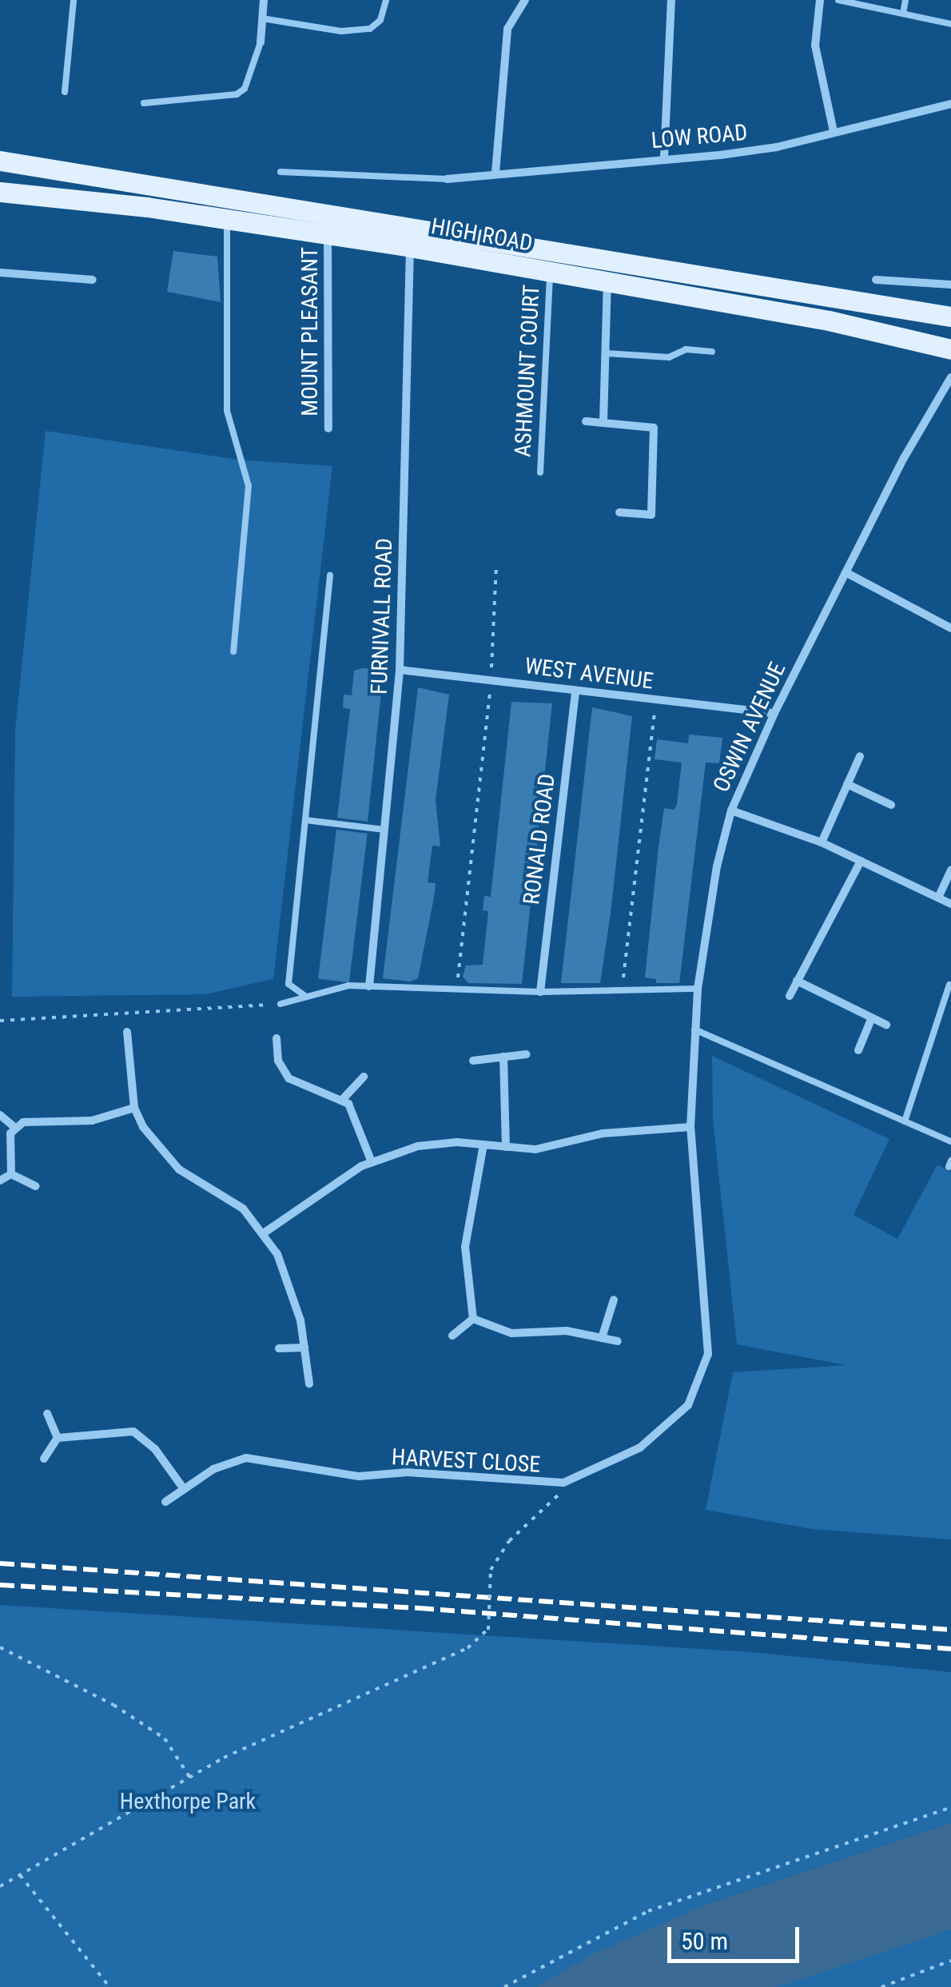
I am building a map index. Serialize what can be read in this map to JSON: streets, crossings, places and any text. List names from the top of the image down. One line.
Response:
{"streets":{"main road":["HIGH ROAD"],"street":["LOW ROAD","MOUNT PLEASANT","FURNIVALL ROAD","WEST AVENUE","OSWIN AVENUE","RONALD ROAD","HARVEST CLOSE"],"lane":["ASHMOUNT COURT"]},"crossings":[["HIGH ROAD","MOUNT PLEASANT"],["HIGH ROAD","ASHMOUNT COURT"],["HIGH ROAD","FURNIVALL ROAD"],["FURNIVALL ROAD","WEST AVENUE"],["WEST AVENUE","OSWIN AVENUE"],["WEST AVENUE","RONALD ROAD"],["OSWIN AVENUE","HARVEST CLOSE"]],"parks":["Hexthorpe Park"],"scale_bar":"50 m"}
